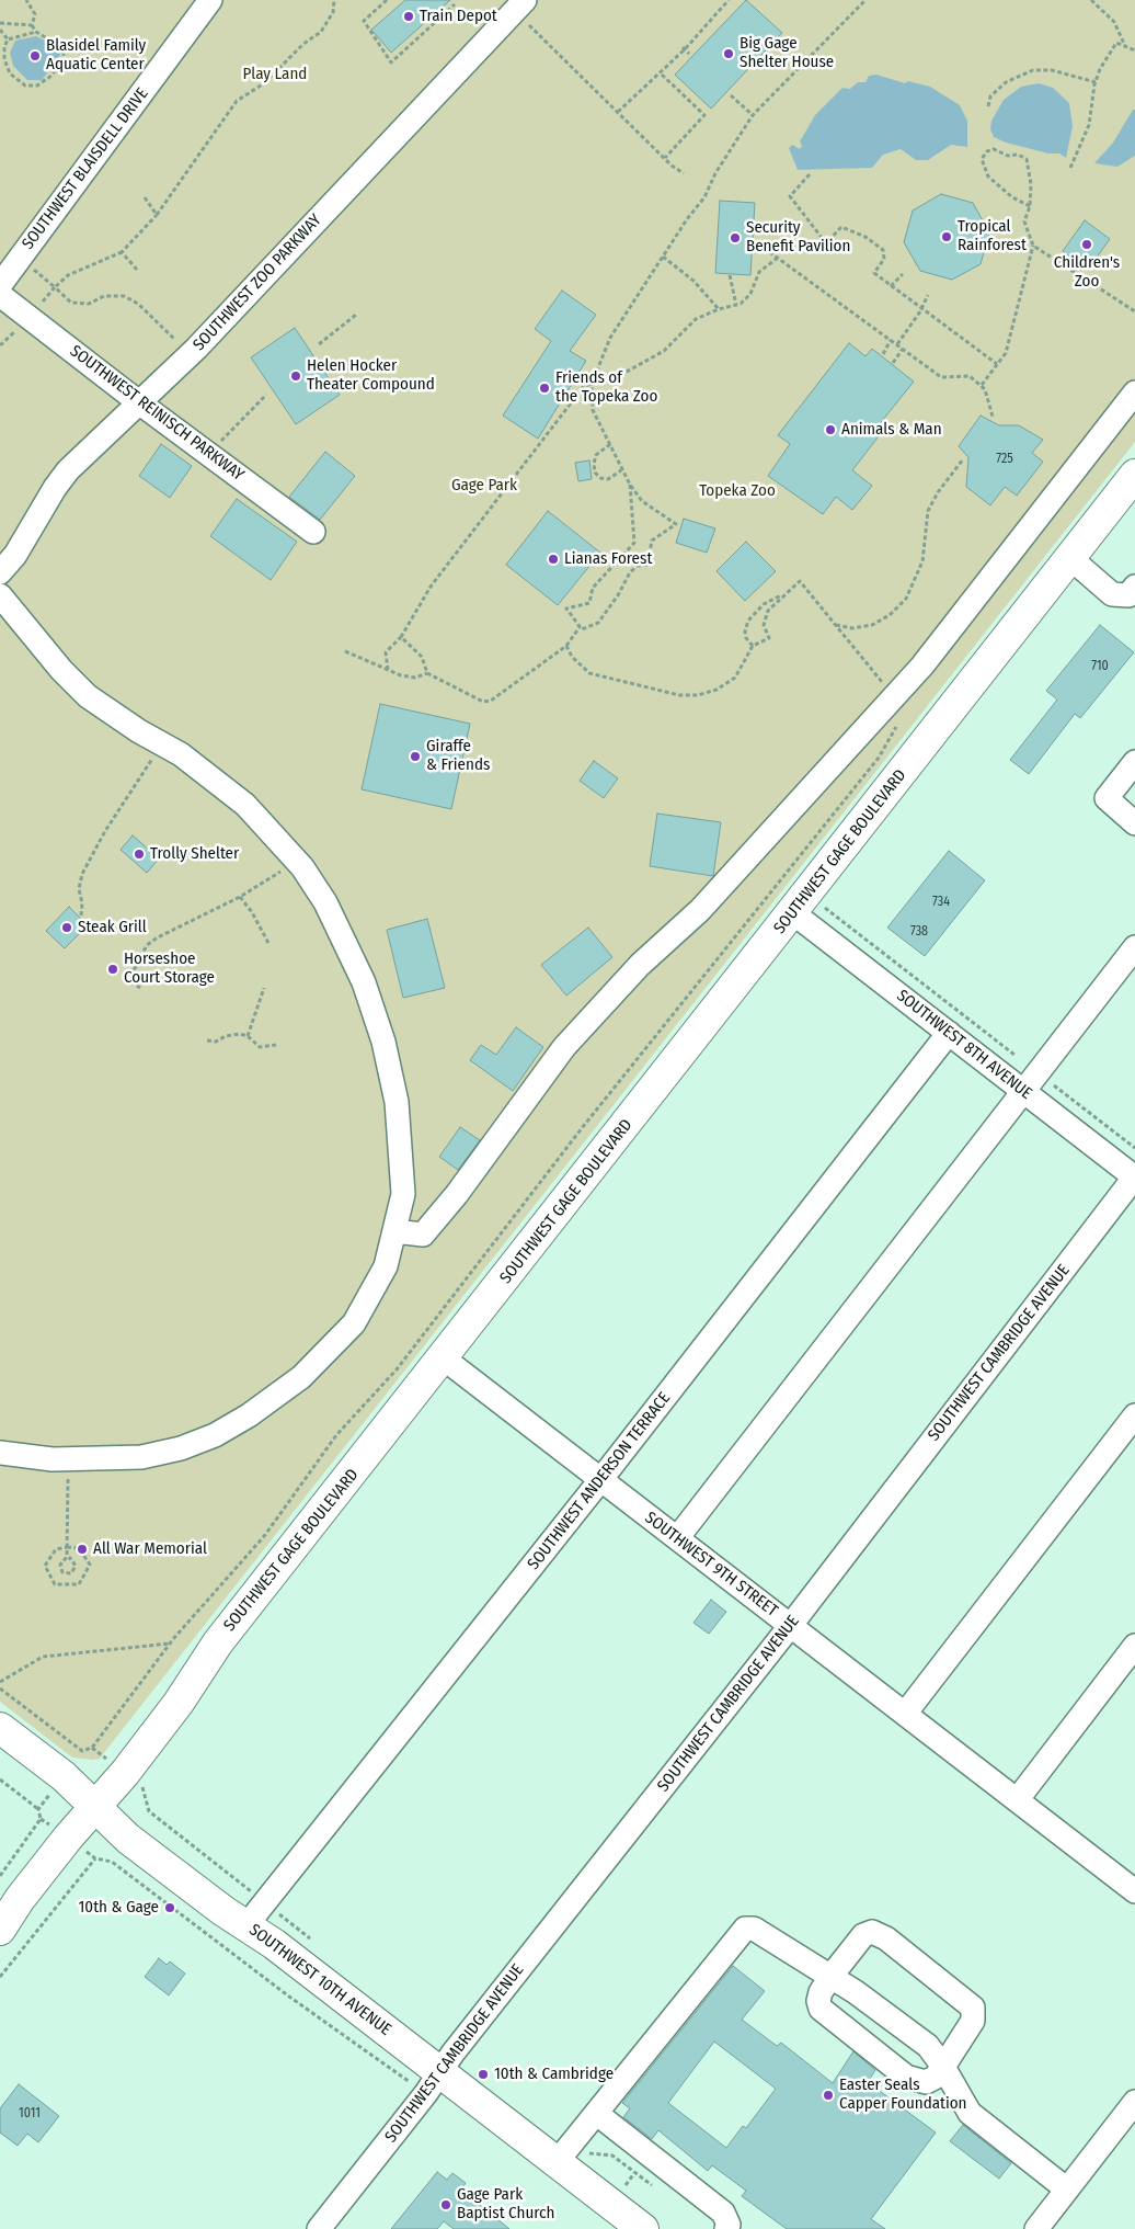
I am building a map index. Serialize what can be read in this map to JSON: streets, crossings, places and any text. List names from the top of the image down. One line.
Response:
{"streets":{"main road":["SOUTHWEST GAGE BOULEVARD","SOUTHWEST 10TH AVENUE"],"street":["SOUTHWEST BLAISDELL DRIVE","SOUTHWEST ZOO PARKWAY","SOUTHWEST REINISCH PARKWAY","SOUTHWEST 8TH AVENUE","SOUTHWEST CAMBRIDGE AVENUE","SOUTHWEST ANDERSON TERRACE","SOUTHWEST 9TH STREET"]},"crossings":[["SOUTHWEST ZOO PARKWAY","SOUTHWEST REINISCH PARKWAY"],["SOUTHWEST GAGE BOULEVARD","SOUTHWEST 8TH AVENUE"],["SOUTHWEST GAGE BOULEVARD","SOUTHWEST 9TH STREET"],["SOUTHWEST GAGE BOULEVARD","SOUTHWEST 10TH AVENUE"],["SOUTHWEST 8TH AVENUE","SOUTHWEST CAMBRIDGE AVENUE"],["SOUTHWEST 8TH AVENUE","SOUTHWEST ANDERSON TERRACE"],["SOUTHWEST CAMBRIDGE AVENUE","SOUTHWEST 9TH STREET"],["SOUTHWEST CAMBRIDGE AVENUE","SOUTHWEST 10TH AVENUE"],["SOUTHWEST ANDERSON TERRACE","SOUTHWEST 9TH STREET"],["SOUTHWEST ANDERSON TERRACE","SOUTHWEST 10TH AVENUE"]],"parks":["Play Land","Gage Park","Topeka Zoo"],"places":["Train Depot","Big Gage Shelter House","Blasidel Family Aquatic Center","Tropical Rainforest","Security Benefit Pavilion","Children's Zoo","Helen Hocker Theater Compound","Friends of the Topeka Zoo","Animals & Man","Lianas Forest","Giraffe & Friends","Trolly Shelter","Steak Grill","Horseshoe Court Storage","All War Memorial","10th & Gage","10th & Cambridge","Easter Seals Capper Foundation","Gage Park Baptist Church"],"house_numbers":["725","710","734","738","1011"]}
